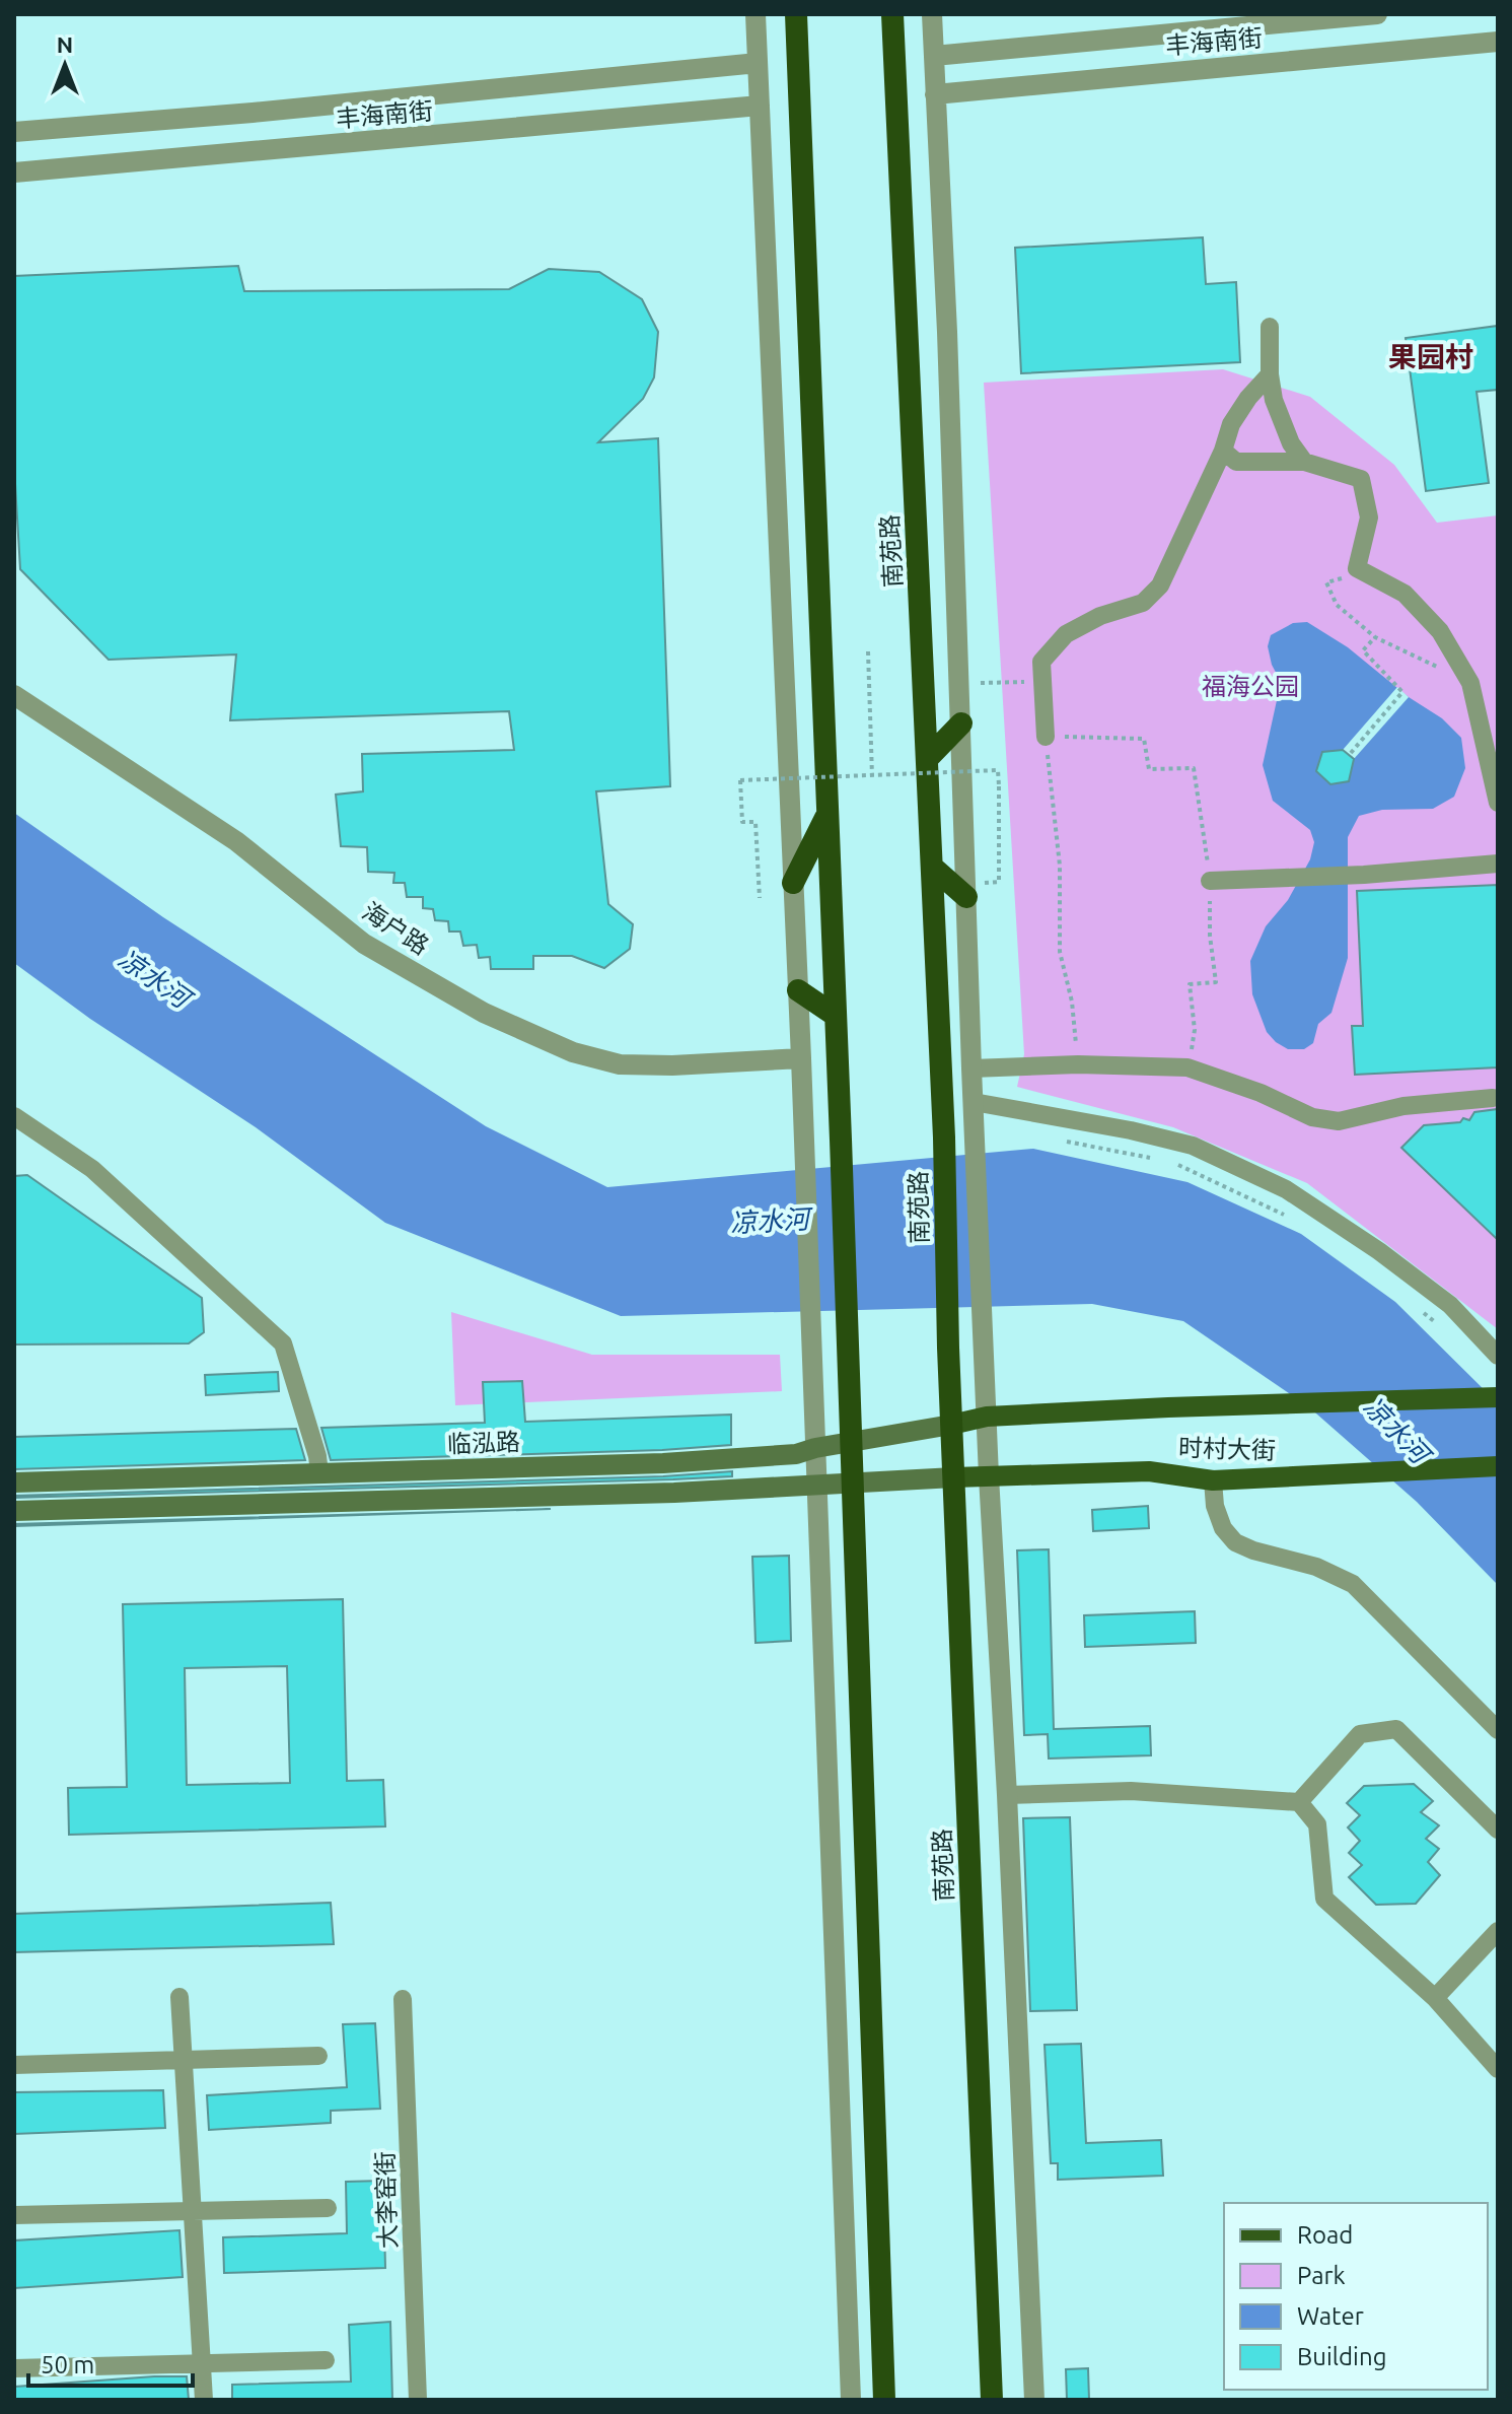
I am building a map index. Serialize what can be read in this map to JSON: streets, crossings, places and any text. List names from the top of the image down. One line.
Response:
{"streets":{"highway":["南苑路"],"main road":["临泓路","时村大街"],"street":["丰海南街","海户路","大李窑街"]},"crossings":[["南苑路","临泓路"],["南苑路","时村大街"],["临泓路","时村大街"]],"districts":["果园村"],"water":["凉水河"],"parks":["福海公园"],"legend":["Road","Park","Water","Building"],"scale_bar":"50 m","north":"top"}
